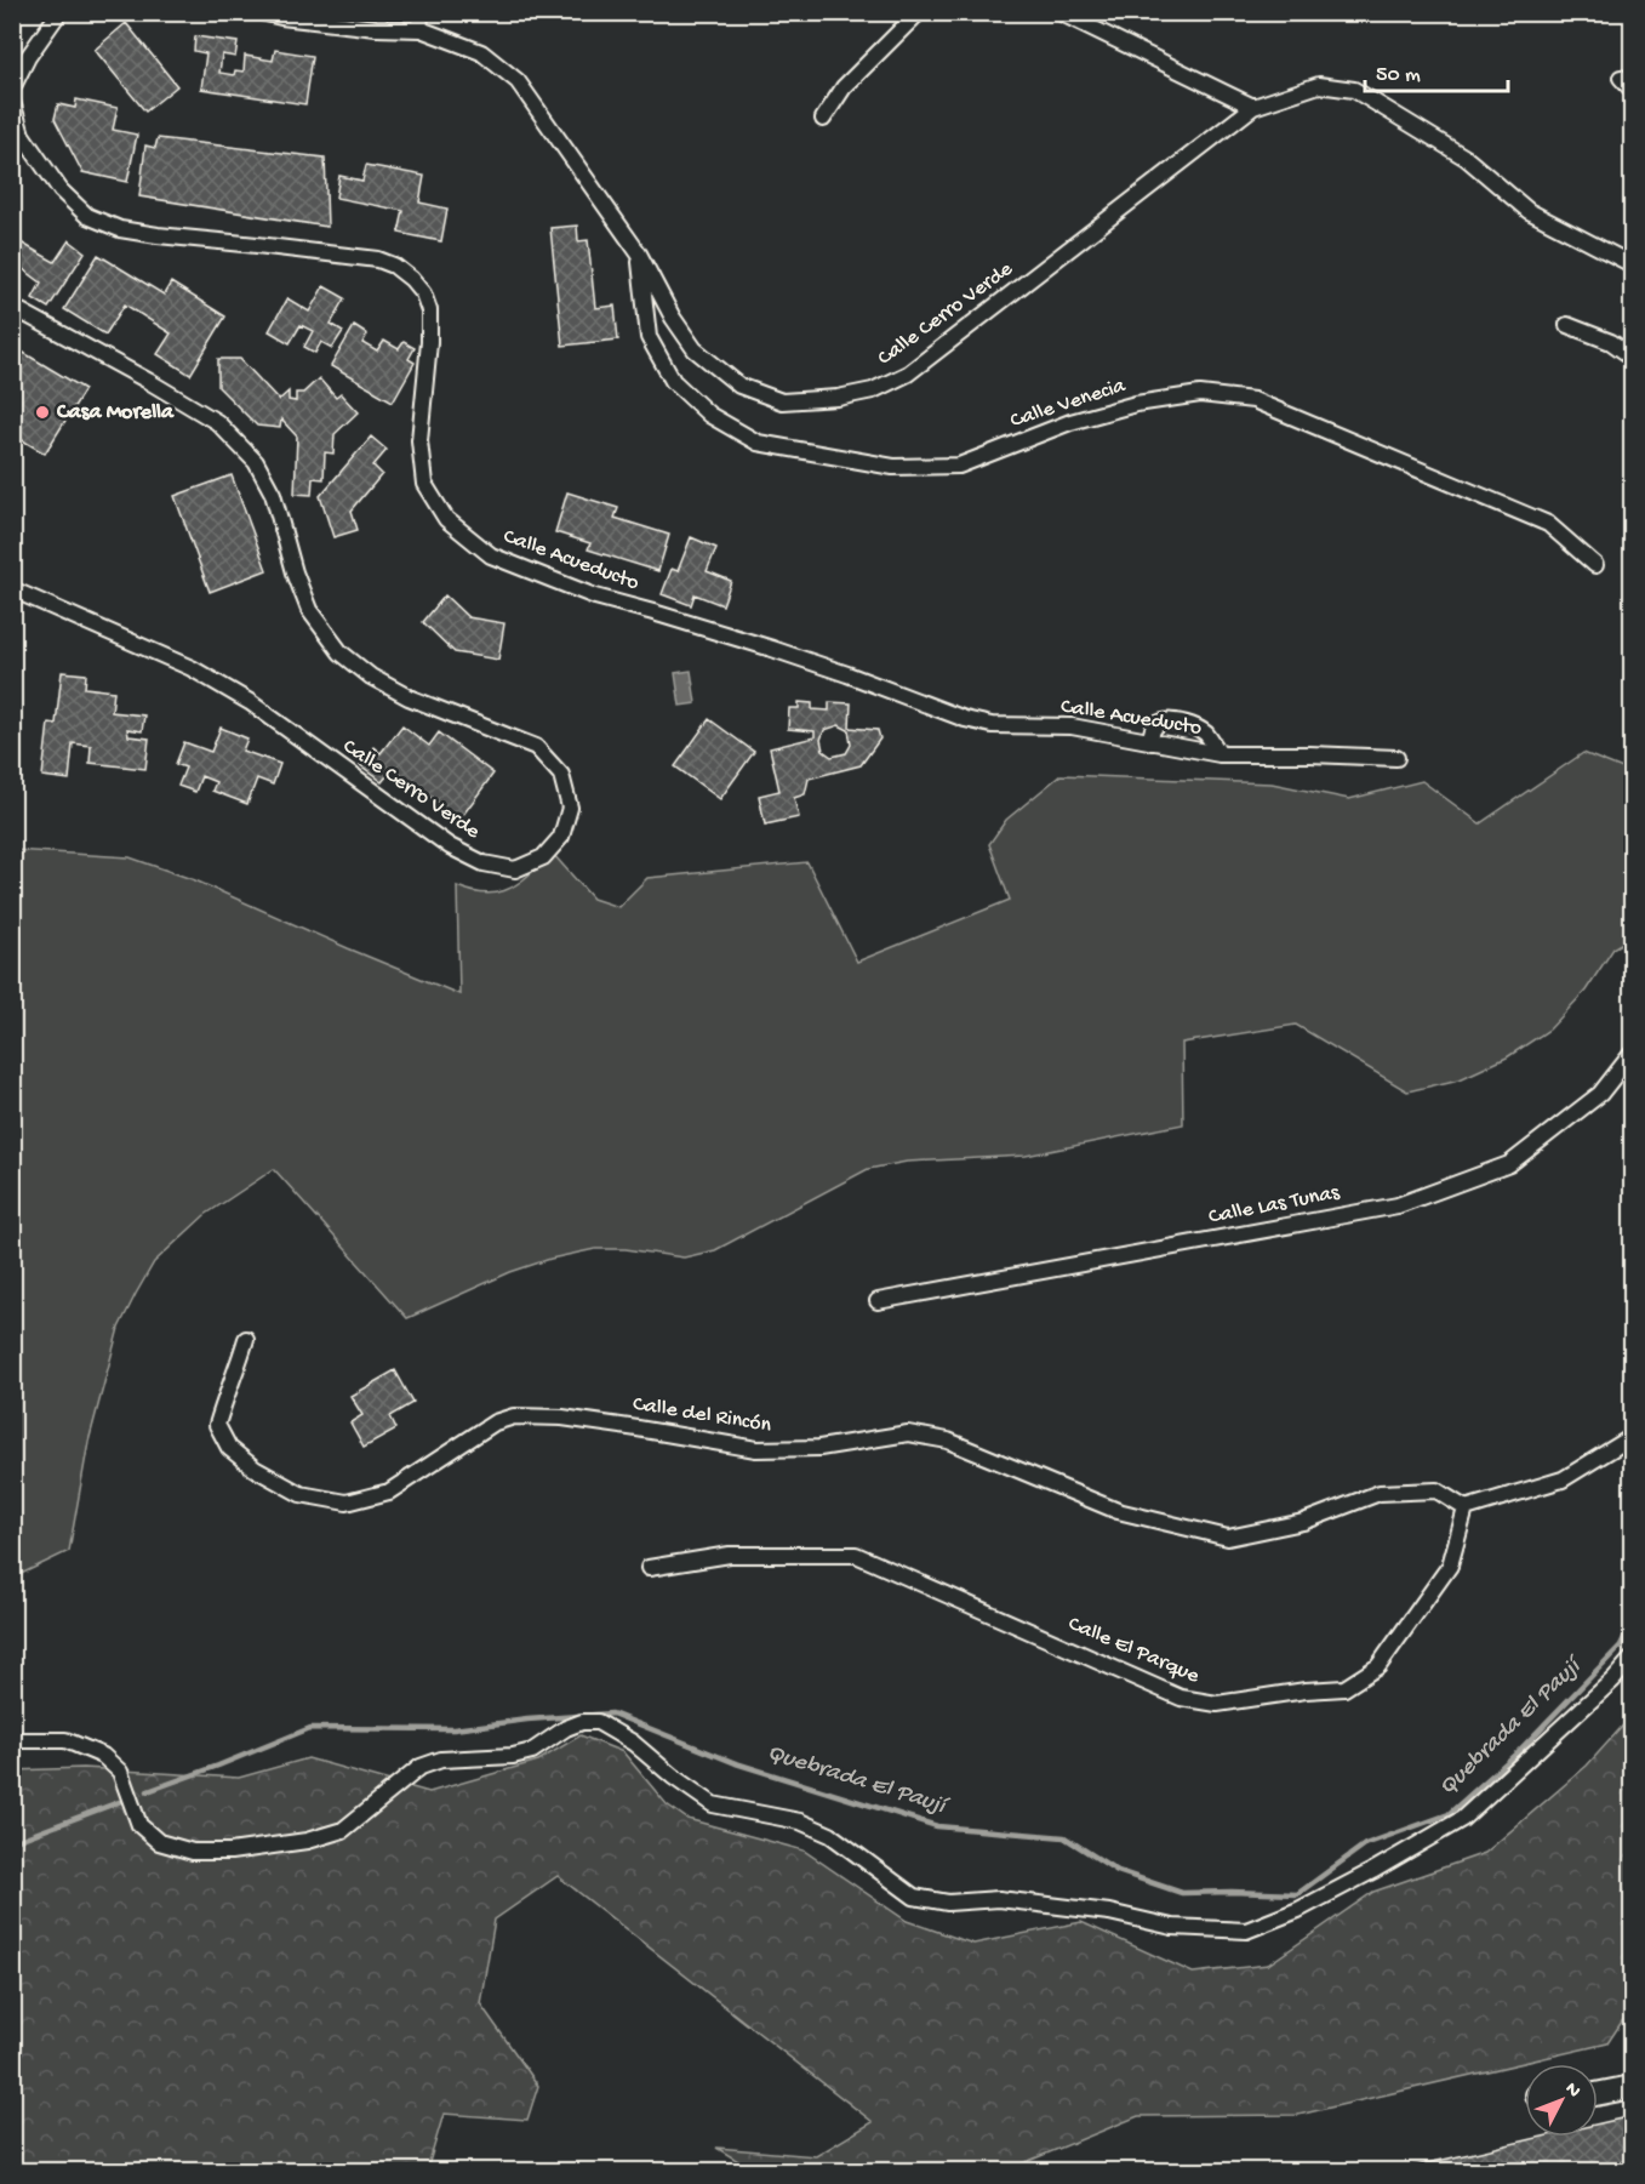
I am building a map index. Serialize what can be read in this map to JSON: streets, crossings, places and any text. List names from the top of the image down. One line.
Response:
{"streets":{"street":["Calle Cerro Verde","Calle Venecia","Calle Acueducto","Calle Las Tunas","Calle del Rincón","Calle El Parque"]},"crossings":[["Calle Cerro Verde","Calle Venecia"],["Calle del Rincón","Calle El Parque"]],"water":["Quebrada El Paují"],"places":["Casa Morella"],"scale_bar":"50 m","north":"top right"}
